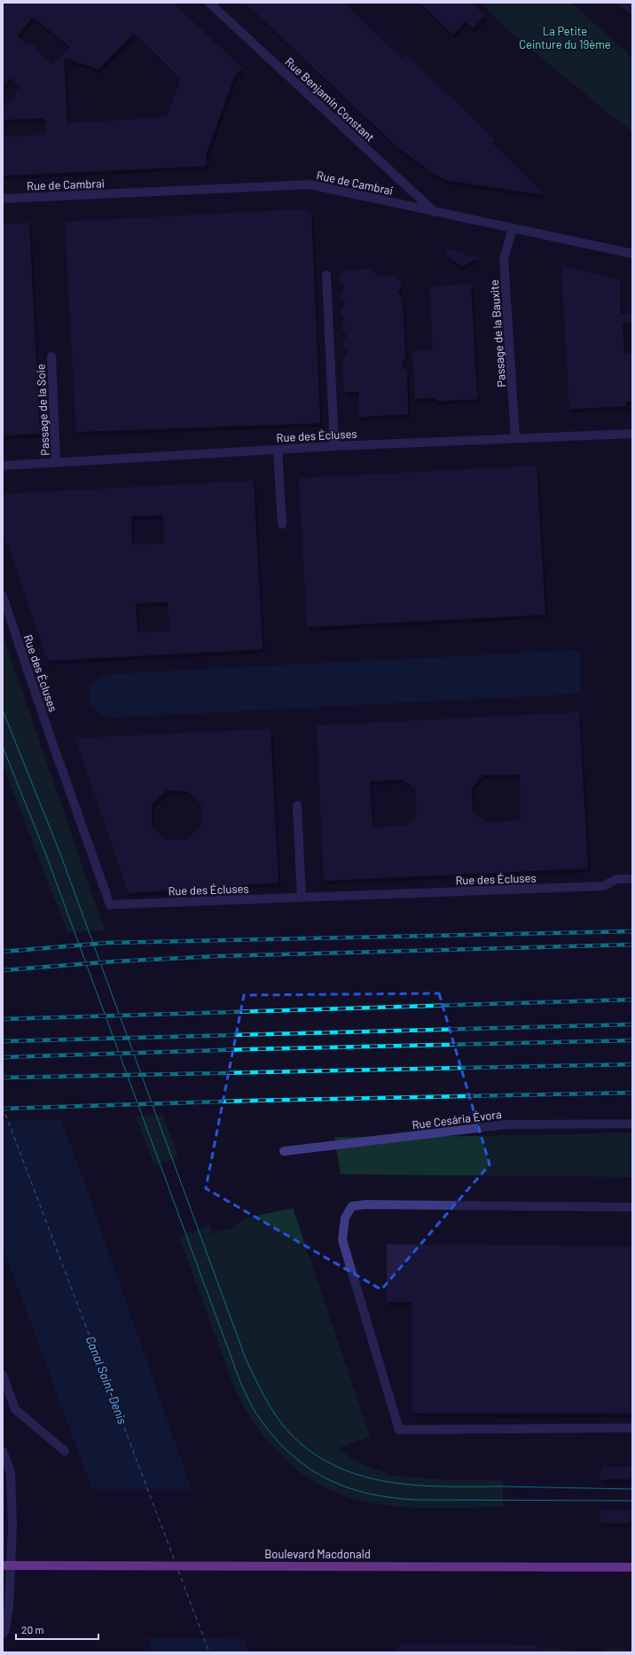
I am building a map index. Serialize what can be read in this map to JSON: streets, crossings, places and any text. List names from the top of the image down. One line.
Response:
{"streets":{"main road":["Boulevard Macdonald"],"street":["Rue Benjamin Constant","Rue de Cambrai","Passage de la Bauxite","Passage de la Soie","Rue des Écluses","Rue Cesária Évora"]},"crossings":[["Rue Benjamin Constant","Rue de Cambrai"],["Rue de Cambrai","Passage de la Bauxite"],["Passage de la Bauxite","Rue des Écluses"],["Passage de la Soie","Rue des Écluses"]],"water":["Canal Saint-Denis"],"parks":["La Petite Ceinture du 19ème"],"scale_bar":"20 m"}
